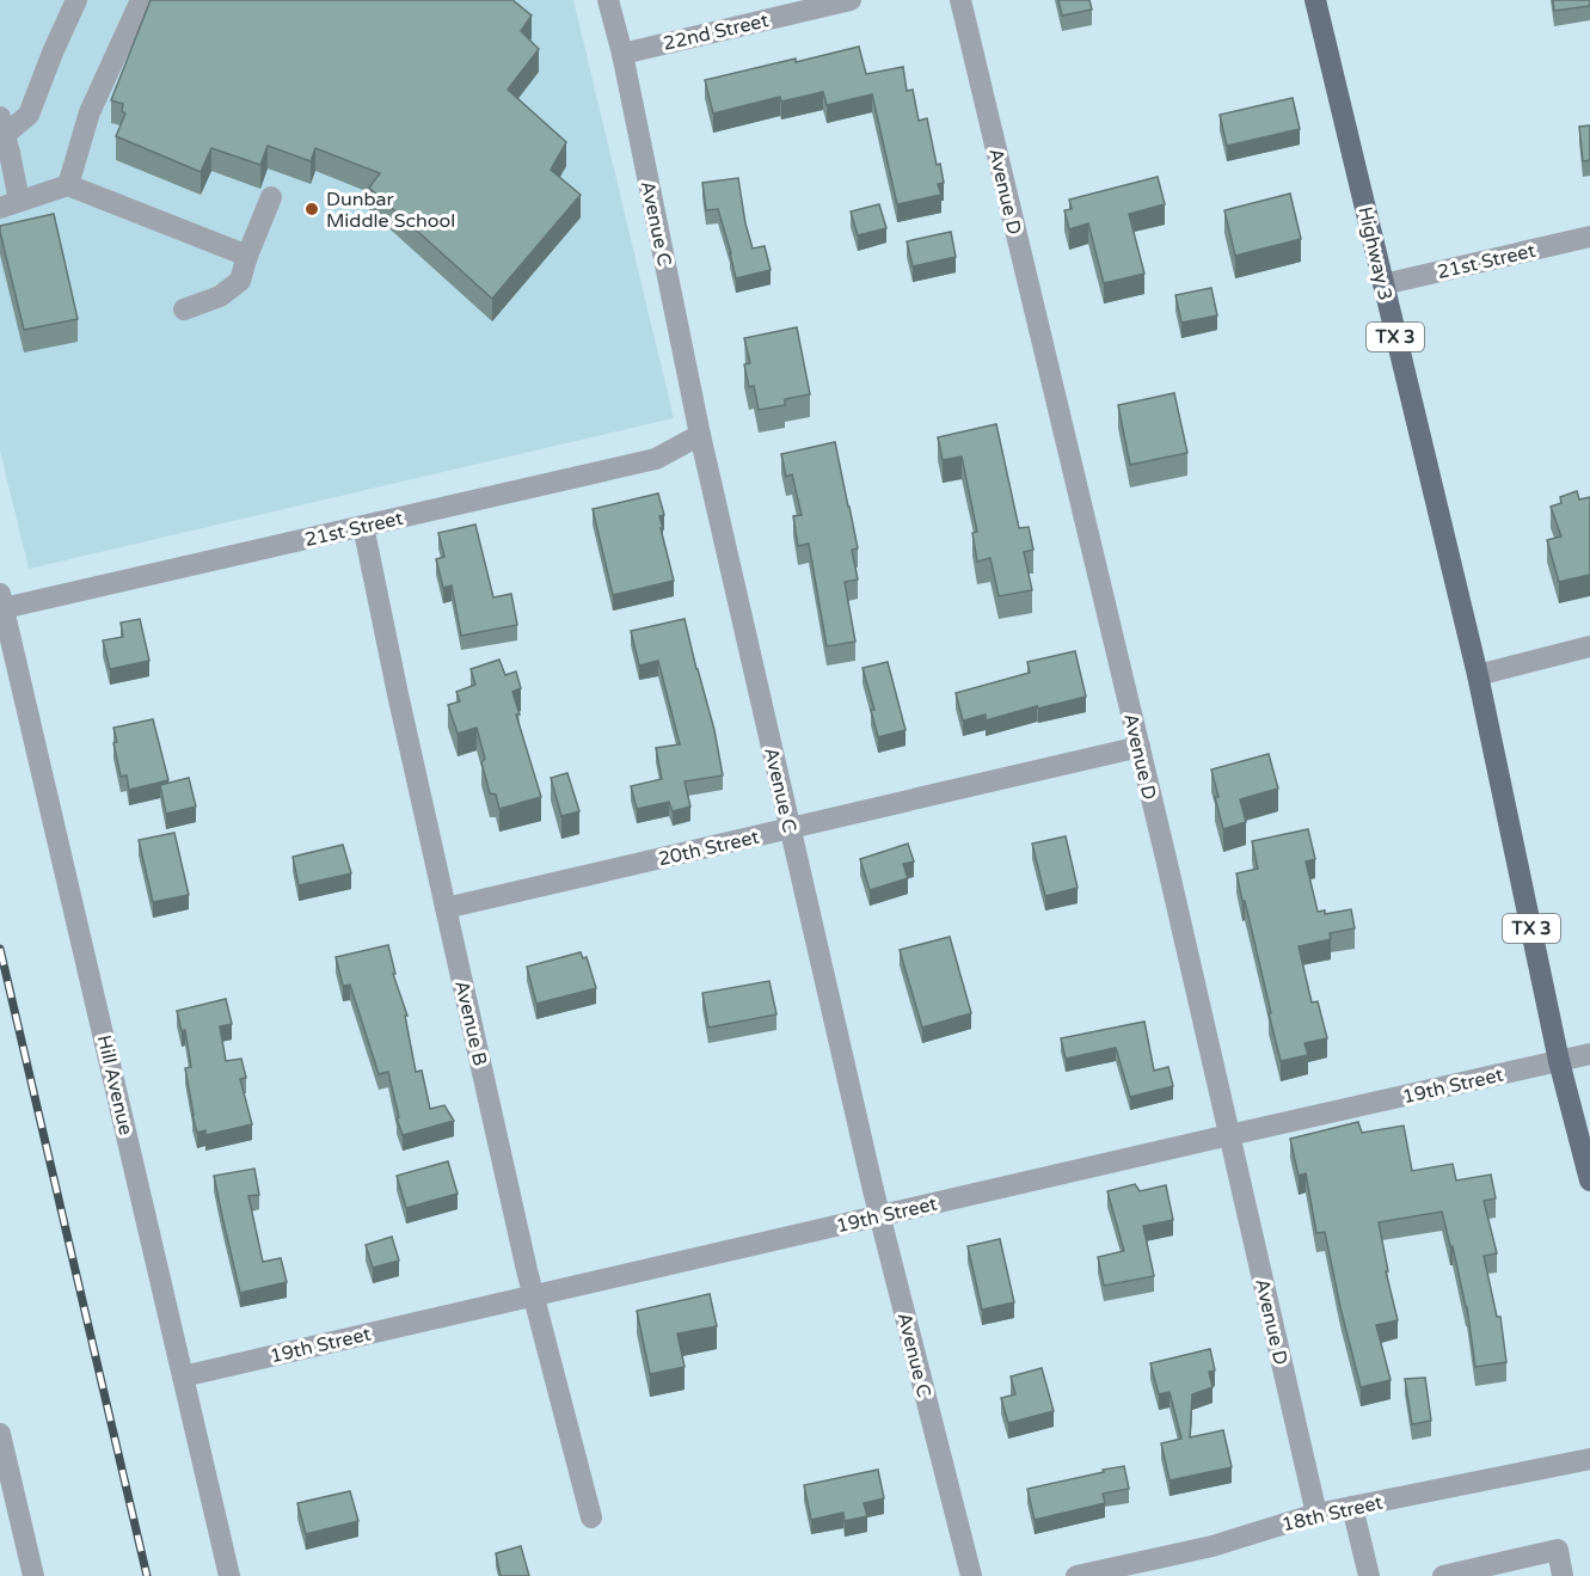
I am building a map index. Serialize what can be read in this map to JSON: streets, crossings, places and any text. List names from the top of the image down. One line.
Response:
{"streets":{"main road":["Highway 3","TX 3"],"street":["22nd Street","Avenue D","Avenue C","21st Street","20th Street","Avenue B","Hill Avenue","19th Street","18th Street"]},"crossings":[["22nd Street","Avenue C"],["Avenue D","20th Street"],["Avenue D","19th Street"],["Avenue D","18th Street"],["Avenue C","21st Street"],["Avenue C","20th Street"],["Avenue C","19th Street"],["Highway 3","21st Street"],["Highway 3","TX 3"],["21st Street","Avenue B"],["21st Street","Hill Avenue"],["TX 3","19th Street"],["20th Street","Avenue B"],["Avenue B","19th Street"],["Hill Avenue","19th Street"]],"places":["Dunbar Middle School"]}
